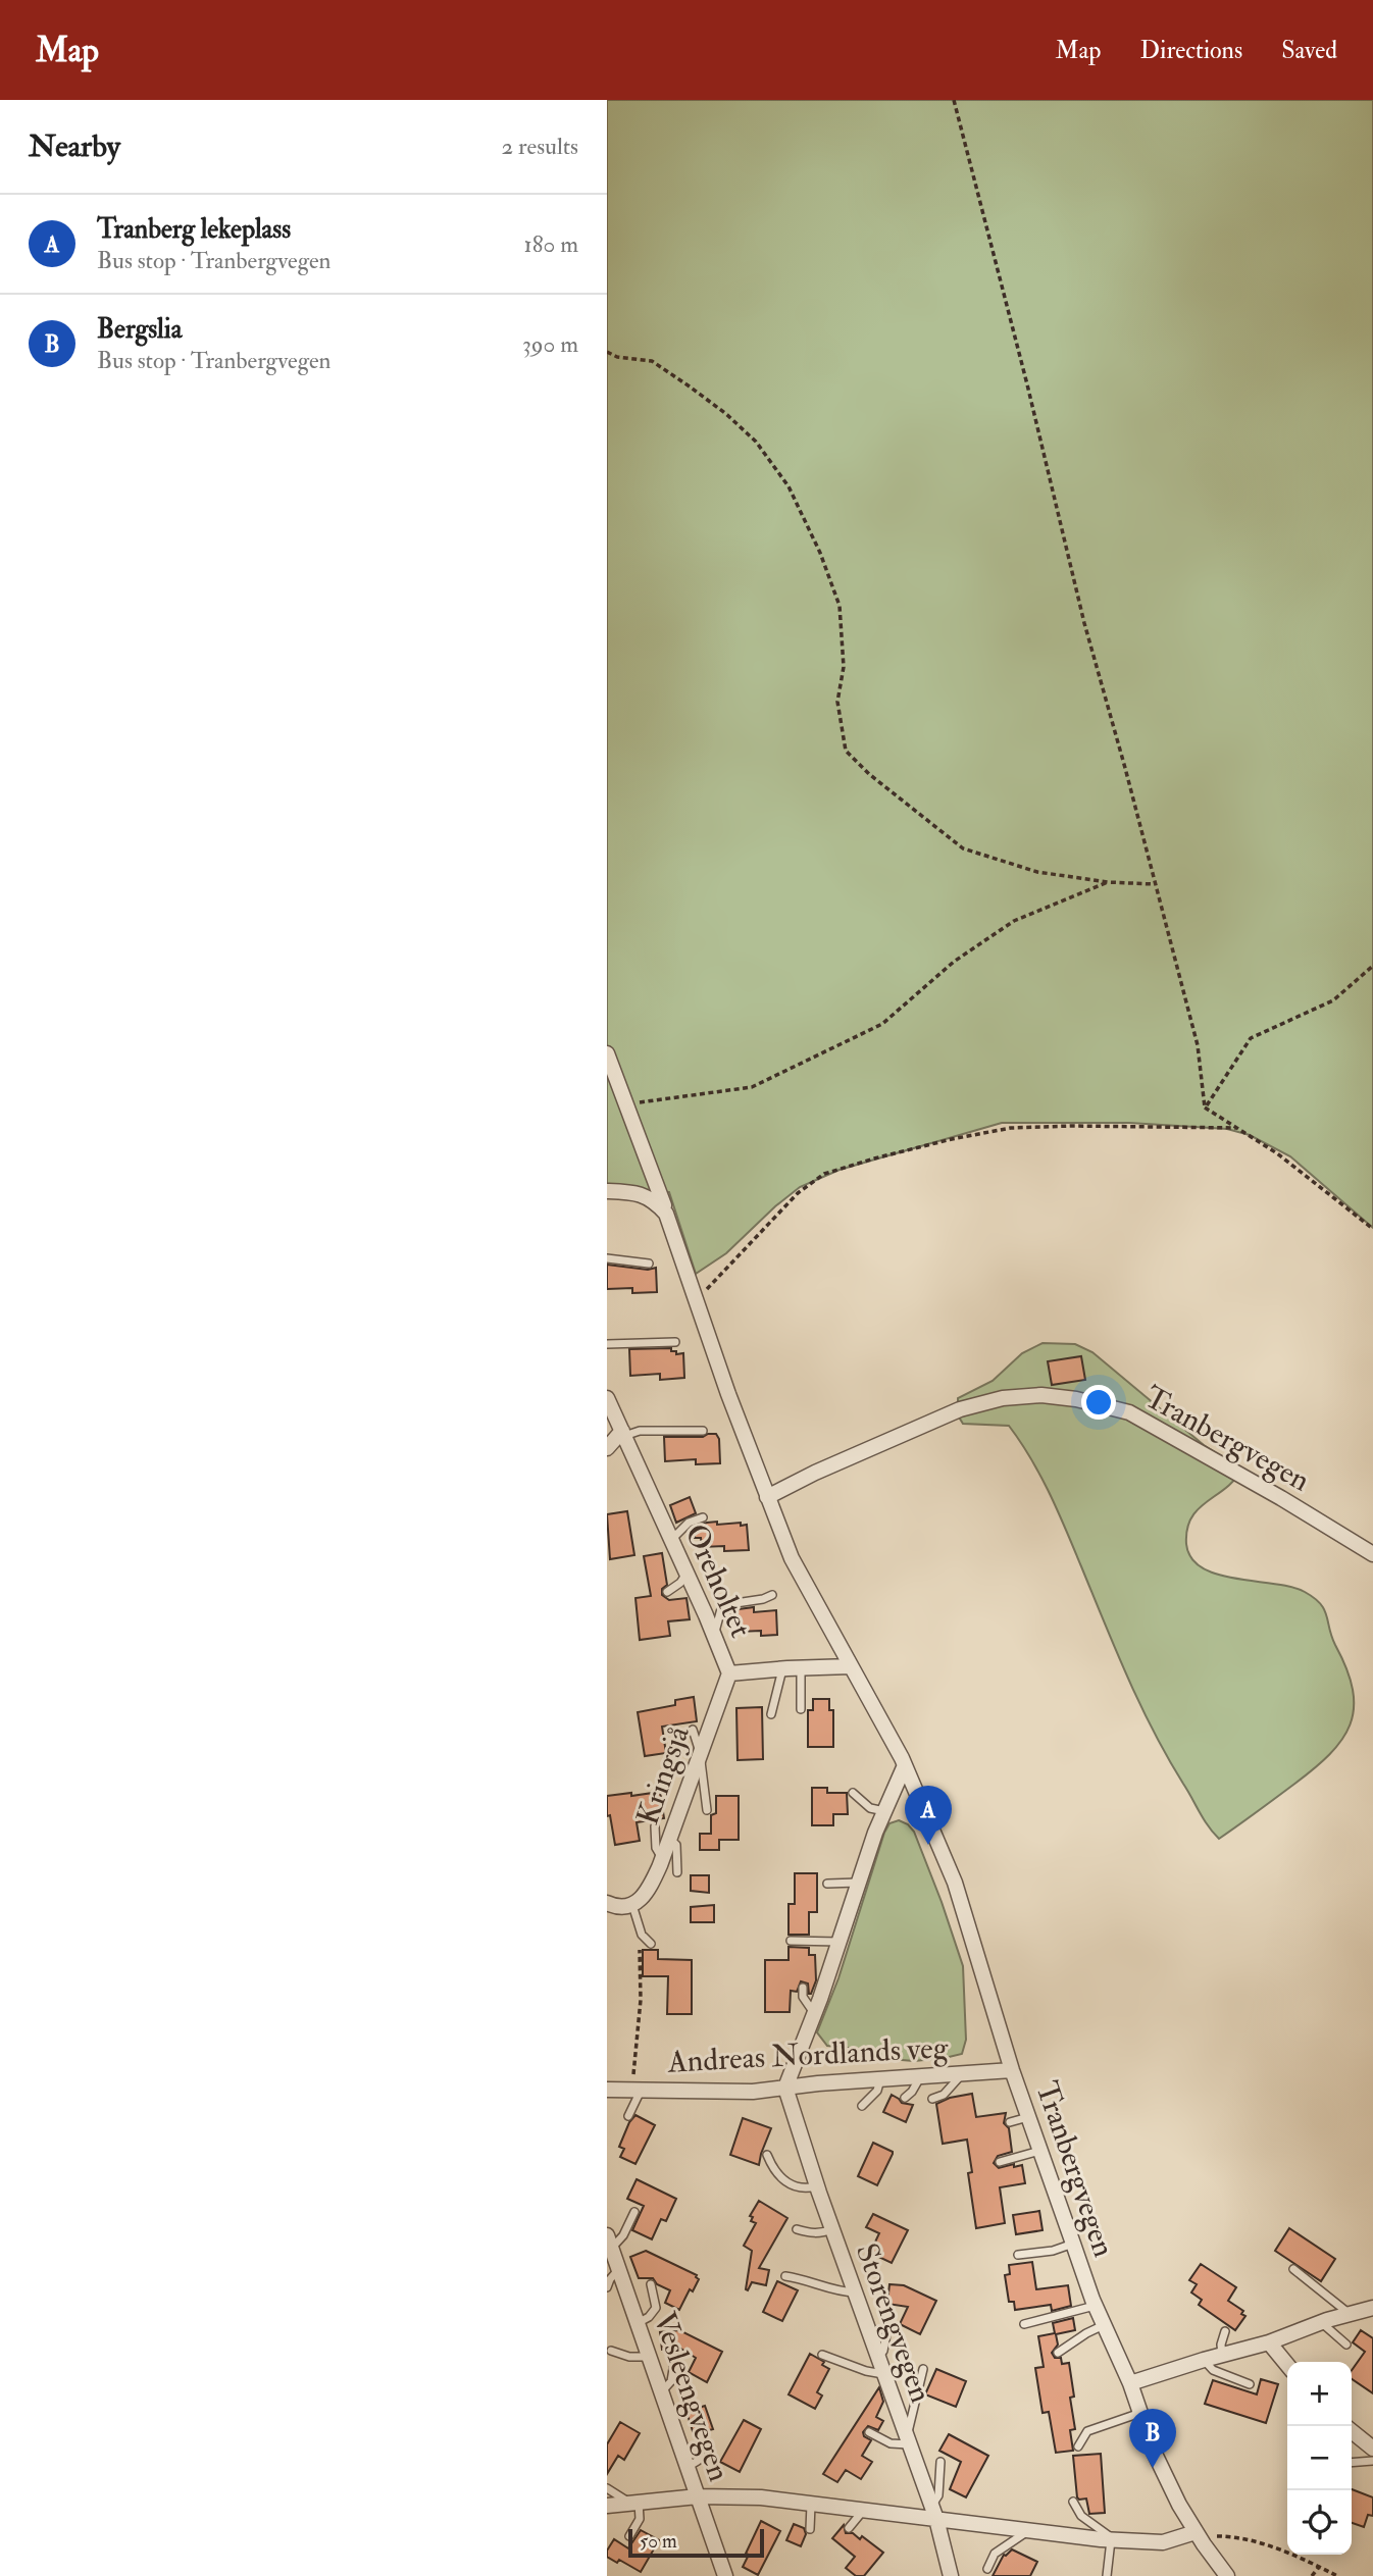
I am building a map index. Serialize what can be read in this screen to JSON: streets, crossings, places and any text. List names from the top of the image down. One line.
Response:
{"streets":{"street":["Tranbergvegen","Oreholtet","Kringsjå","Andreas Nordlands veg","Storengvegen","Vesleengvegen"]},"crossings":[["Tranbergvegen","Oreholtet"],["Tranbergvegen","Andreas Nordlands veg"],["Oreholtet","Kringsjå"],["Andreas Nordlands veg","Storengvegen"]],"scale_bar":"50 m","page":{"header":"Map","nav":["Map","Directions","Saved"],"heading":["Nearby","2 results"],"list":[{"mark":"A","name":"Tranberg lekeplass","note":"Bus stop · Tranbergvegen","value":"180 m"},{"mark":"B","name":"Bergslia","note":"Bus stop · Tranbergvegen","value":"390 m"}],"pins":["A","B"],"map_buttons":["+","−"],"scale":"50 m"}}
